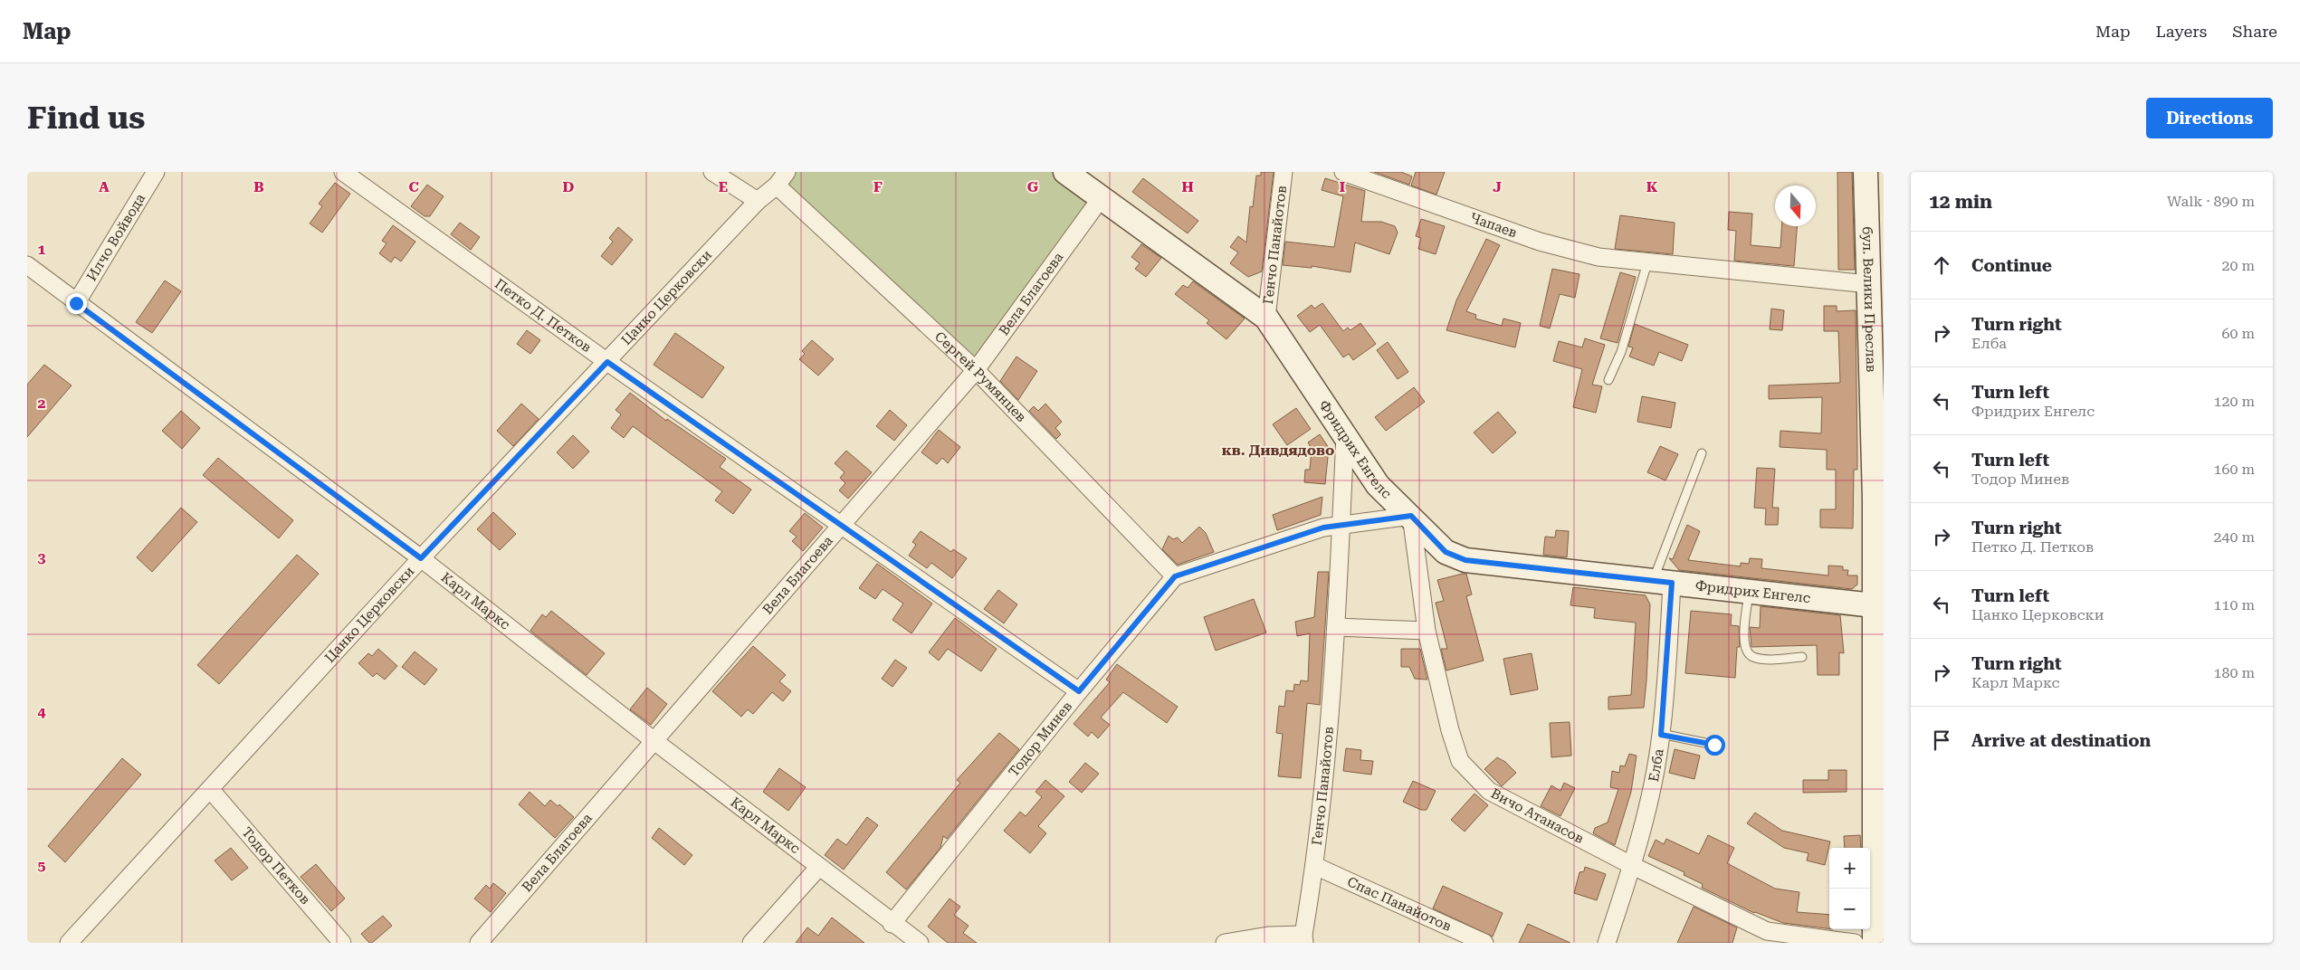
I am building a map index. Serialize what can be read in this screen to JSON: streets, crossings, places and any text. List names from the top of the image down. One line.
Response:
{"streets":{"street":["Чапаев","Илчо Войвода","Генчо Панайотов","Вела Благоева","Цанко Церковски","бул. Велики Преслав","Петко Д. Петков","Сергей Румянцев","Фридрих Енгелс","Карл Маркс","Тодор Минев","Елба","Вичо Атанасов","Тодор Петков","Спас Панайотов"]},"crossings":[["Чапаев","бул. Велики Преслав"],["Илчо Войвода","Карл Маркс"],["Генчо Панайотов","Фридрих Енгелс"],["Генчо Панайотов","Спас Панайотов"],["Вела Благоева","Петко Д. Петков"],["Вела Благоева","Сергей Румянцев"],["Вела Благоева","Фридрих Енгелс"],["Вела Благоева","Карл Маркс"],["Цанко Церковски","Петко Д. Петков"],["Цанко Церковски","Сергей Румянцев"],["Цанко Церковски","Карл Маркс"],["Цанко Церковски","Тодор Петков"],["бул. Велики Преслав","Фридрих Енгелс"],["Петко Д. Петков","Тодор Минев"],["Сергей Румянцев","Тодор Минев"],["Фридрих Енгелс","Елба"],["Фридрих Енгелс","Вичо Атанасов"],["Карл Маркс","Тодор Минев"],["Елба","Вичо Атанасов"]],"districts":["кв. Дивдядово"],"north":"bottom","page":{"header":"Map","nav":["Map","Layers","Share"],"buttons":"Directions","title":"Find us","heading":["12 min","Walk · 890 m"],"list":[["Continue","20 m"],["Turn right","Елба","60 m"],["Turn left","Фридрих Енгелс","120 m"],["Turn left","Тодор Минев","160 m"],["Turn right","Петко Д. Петков","240 m"],["Turn left","Цанко Церковски","110 m"],["Turn right","Карл Маркс","180 m"],"Arrive at destination"],"map_buttons":["+","−"]},"grid":{"columns":["A","B","C","D","E","F","G","H","I","J","K"],"rows":["1","2","3","4","5"]}}
